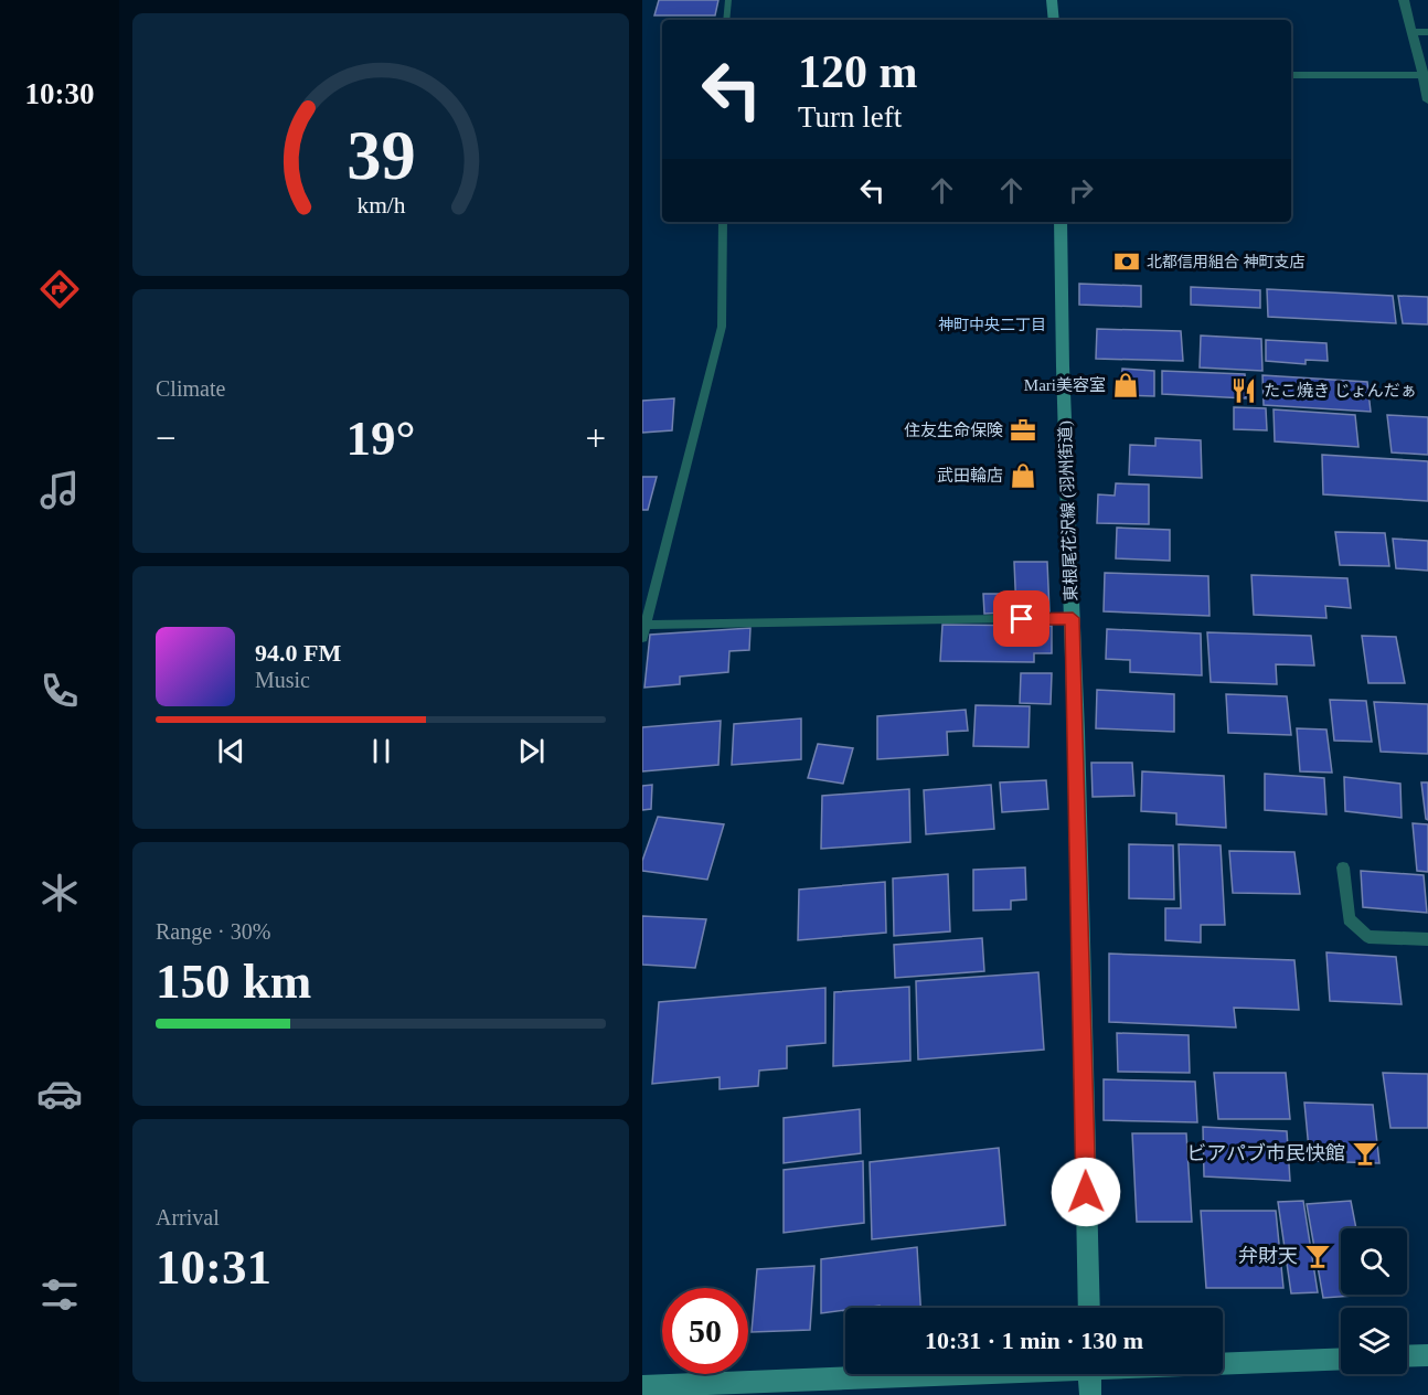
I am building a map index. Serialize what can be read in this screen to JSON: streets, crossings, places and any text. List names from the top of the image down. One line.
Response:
{"streets":{"main road":["東根尾花沢線 (羽州街道)"]},"districts":["神町中央二丁目"],"places":{"bank":["北都信用組合 神町支店"],"shop":["Mari美容室","武田輪店"],"restaurant":["たこ焼き じょんだぁ"],"office":["住友生命保険"],"bar":["ビアパブ市民快館","弁財天"]},"page":{"tabs":"10:30","turn":["120 m","Turn left"],"tile":["Climate",["Range · 30%","150 km"],["Arrival","10:31"]],"heat":["−","19°","+"],"song":["94.0 FM","Music"],"limit":"50","trip":"10:31 · 1 min · 130 m","gauge":["39","km/h"]}}
